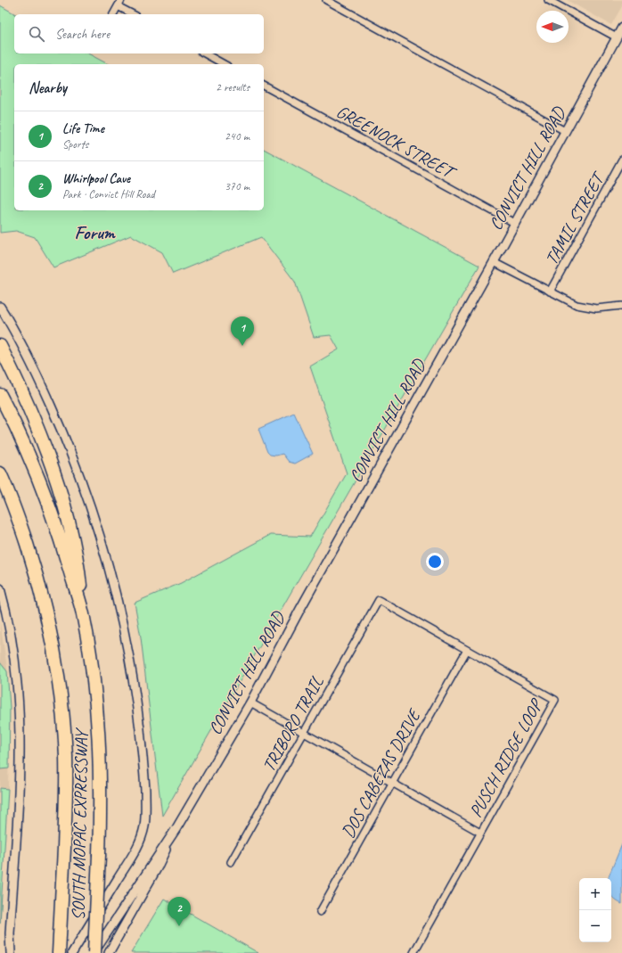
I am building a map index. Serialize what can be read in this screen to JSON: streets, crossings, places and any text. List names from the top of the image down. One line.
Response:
{"streets":{"highway":["SOUTH MOPAC EXPRESSWAY"],"street":["GREENOCK STREET","CONVICT HILL ROAD","TAMIL STREET","TRIBORO TRAIL","PUSCH RIDGE LOOP","DOS CABEZAS DRIVE"]},"crossings":[["GREENOCK STREET","CONVICT HILL ROAD"],["CONVICT HILL ROAD","SOUTH MOPAC EXPRESSWAY"],["TRIBORO TRAIL","PUSCH RIDGE LOOP"],["PUSCH RIDGE LOOP","DOS CABEZAS DRIVE"]],"districts":["Forum"],"north":"left","page":{"search":"Search here","heading":["Nearby","2 results"],"list":[{"mark":"1","name":"Life Time","note":"Sports","value":"240 m"},{"mark":"2","name":"Whirlpool Cave","note":"Park · Convict Hill Road","value":"370 m"}],"pins":["1","2"],"map_buttons":["+","−"]}}
